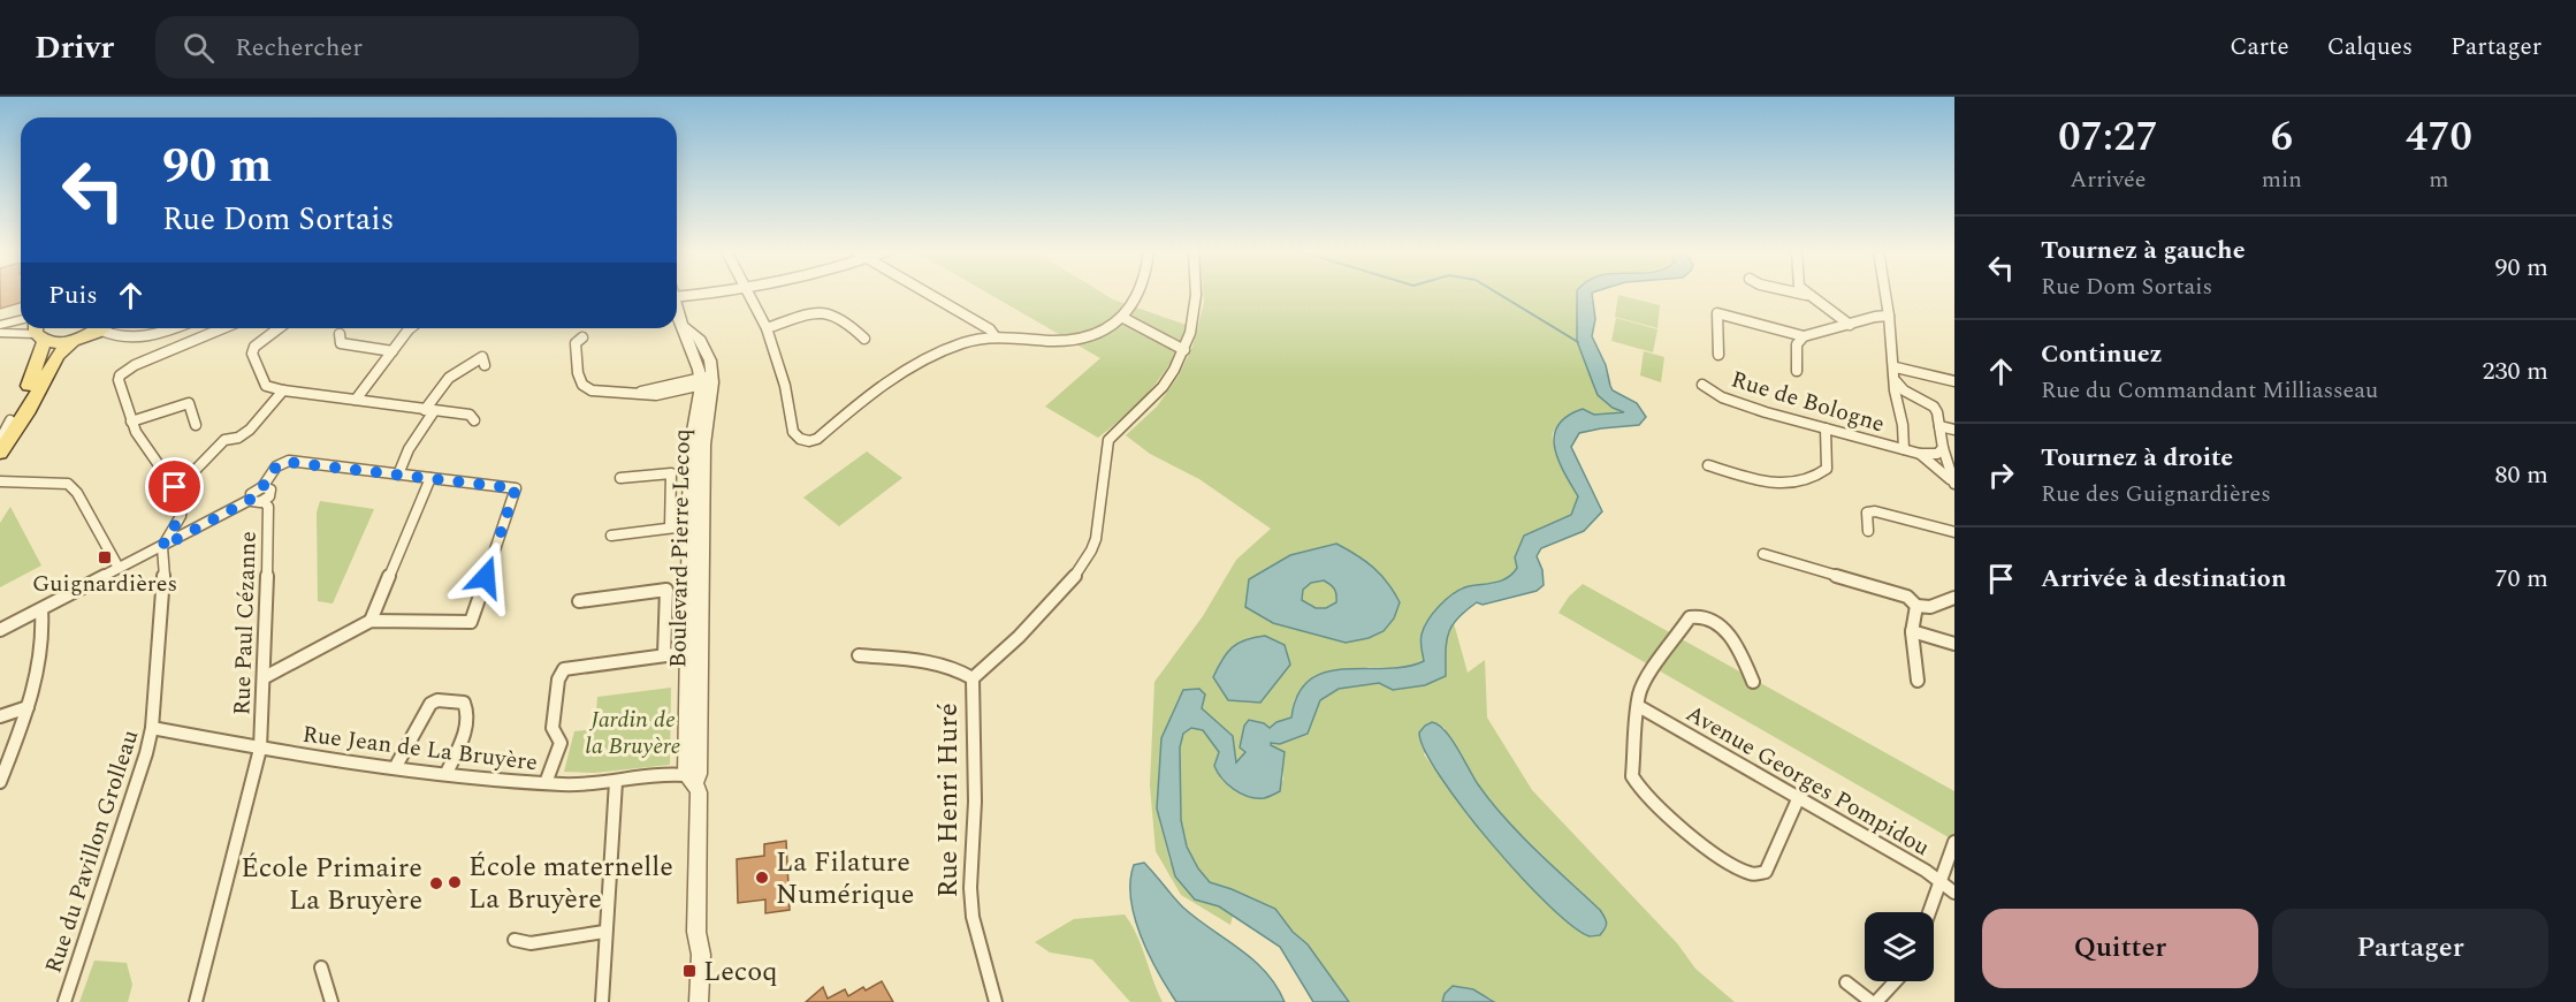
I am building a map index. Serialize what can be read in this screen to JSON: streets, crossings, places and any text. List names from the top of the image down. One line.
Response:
{"streets":{"street":["Rue de Bologne","Boulevard Pierre Lecoq","Rue Paul Cézanne","Rue Jean de La Bruyère","Avenue Georges Pompidou","Rue Henri Huré","Rue du Pavillon Grolleau"]},"crossings":[["Boulevard Pierre Lecoq","Rue Jean de La Bruyère"],["Rue Paul Cézanne","Rue Jean de La Bruyère"],["Rue Jean de La Bruyère","Rue du Pavillon Grolleau"]],"parks":["Jardin de la Bruyère"],"places":{"transit":["Guignardières","Lecoq"],"other":["La Filature Numérique","École maternelle La Bruyère","École Primaire La Bruyère"]},"page":{"header":"Drivr","search":"Rechercher","nav":["Carte","Calques","Partager"],"eta":["07:27","Arrivée","6","min","470","m"],"turn":["90 m","Rue Dom Sortais"],"list":[{"name":"Tournez à gauche","note":"Rue Dom Sortais","value":"90 m"},{"name":"Continuez","note":"Rue du Commandant Milliasseau","value":"230 m"},{"name":"Tournez à droite","note":"Rue des Guignardières","value":"80 m"},{"name":"Arrivée à destination","value":"70 m"}],"then":"Puis","buttons":["Quitter","Partager"]}}
